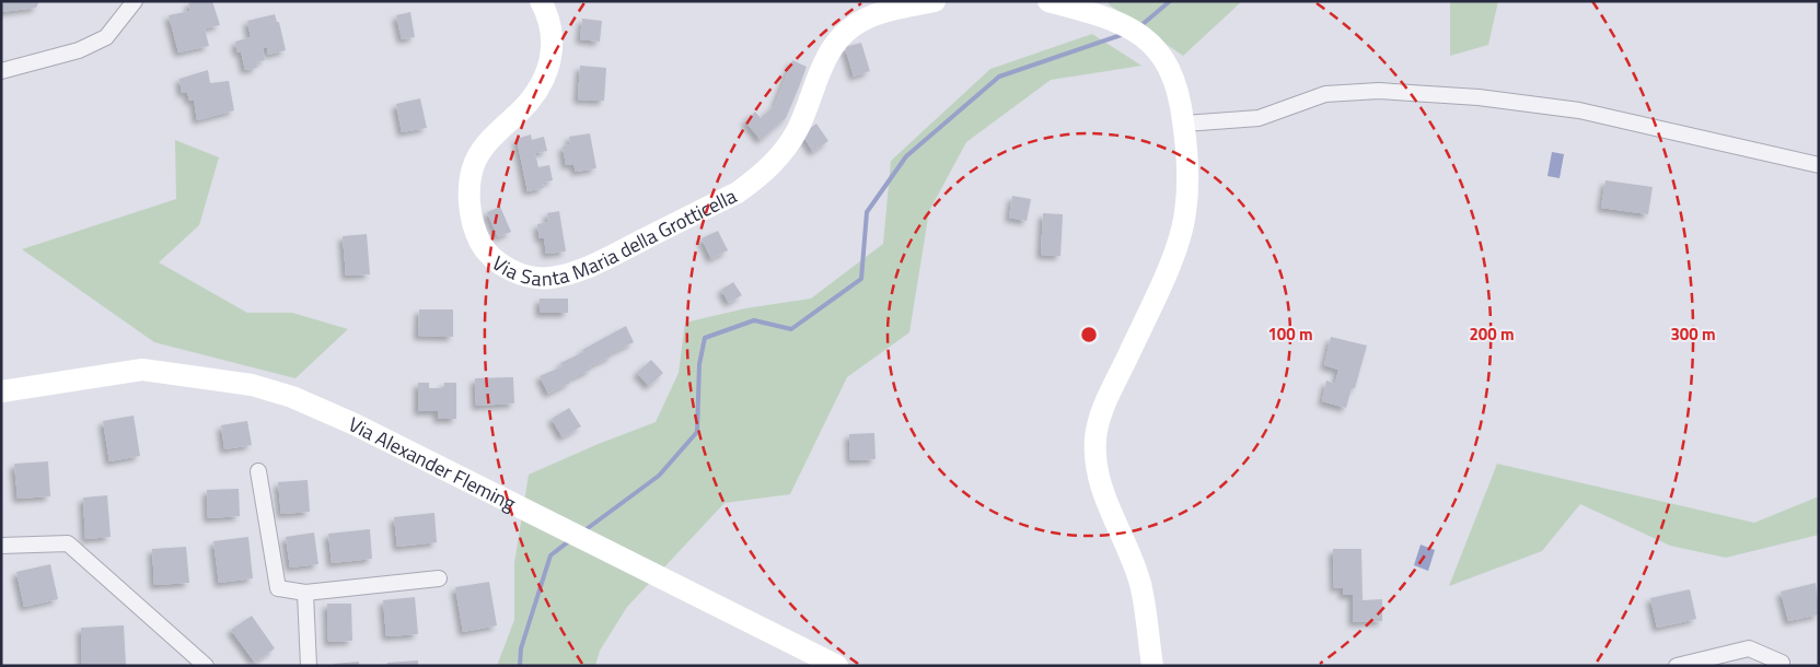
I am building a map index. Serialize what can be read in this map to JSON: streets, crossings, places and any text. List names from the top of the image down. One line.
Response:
{"streets":{"street":["Via Santa Maria della Grotticella","Via Alexander Fleming"]},"rings":["100 m","200 m","300 m"]}
